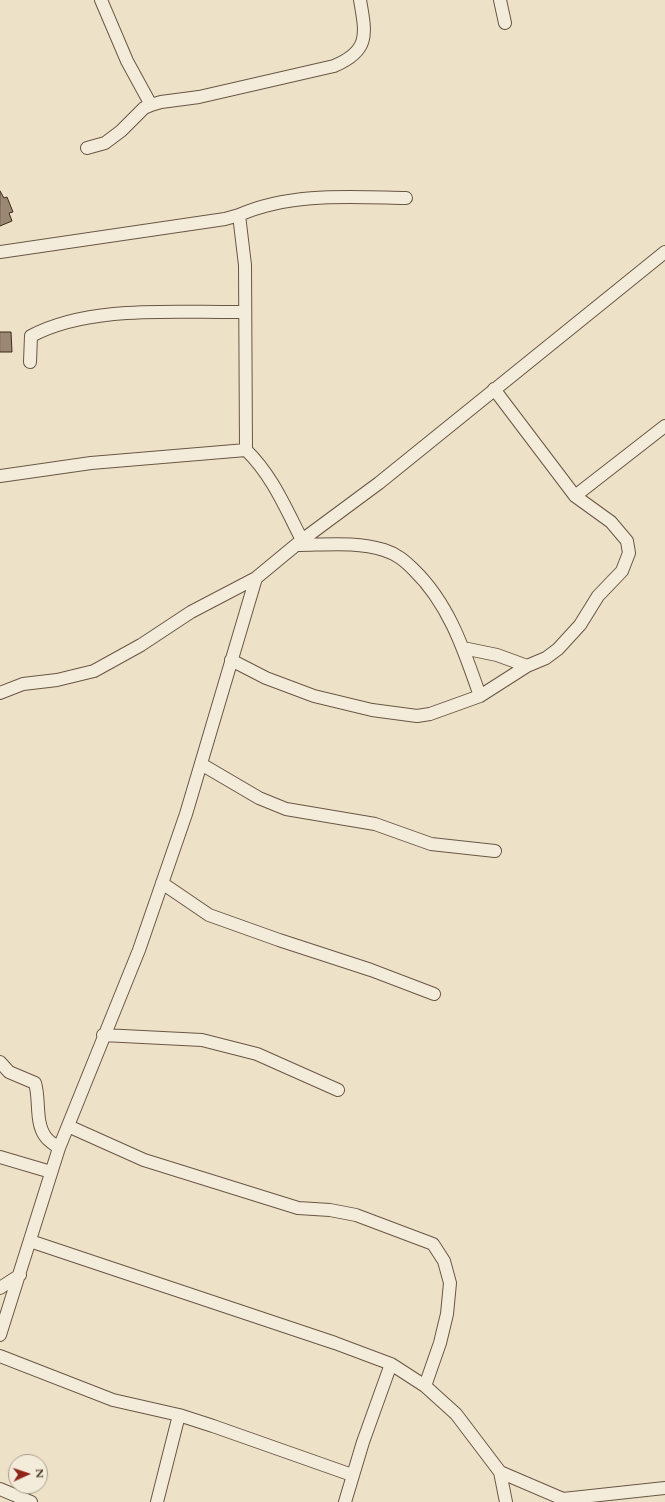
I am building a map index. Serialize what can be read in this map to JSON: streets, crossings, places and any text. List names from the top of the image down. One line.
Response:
{"north":"right"}
